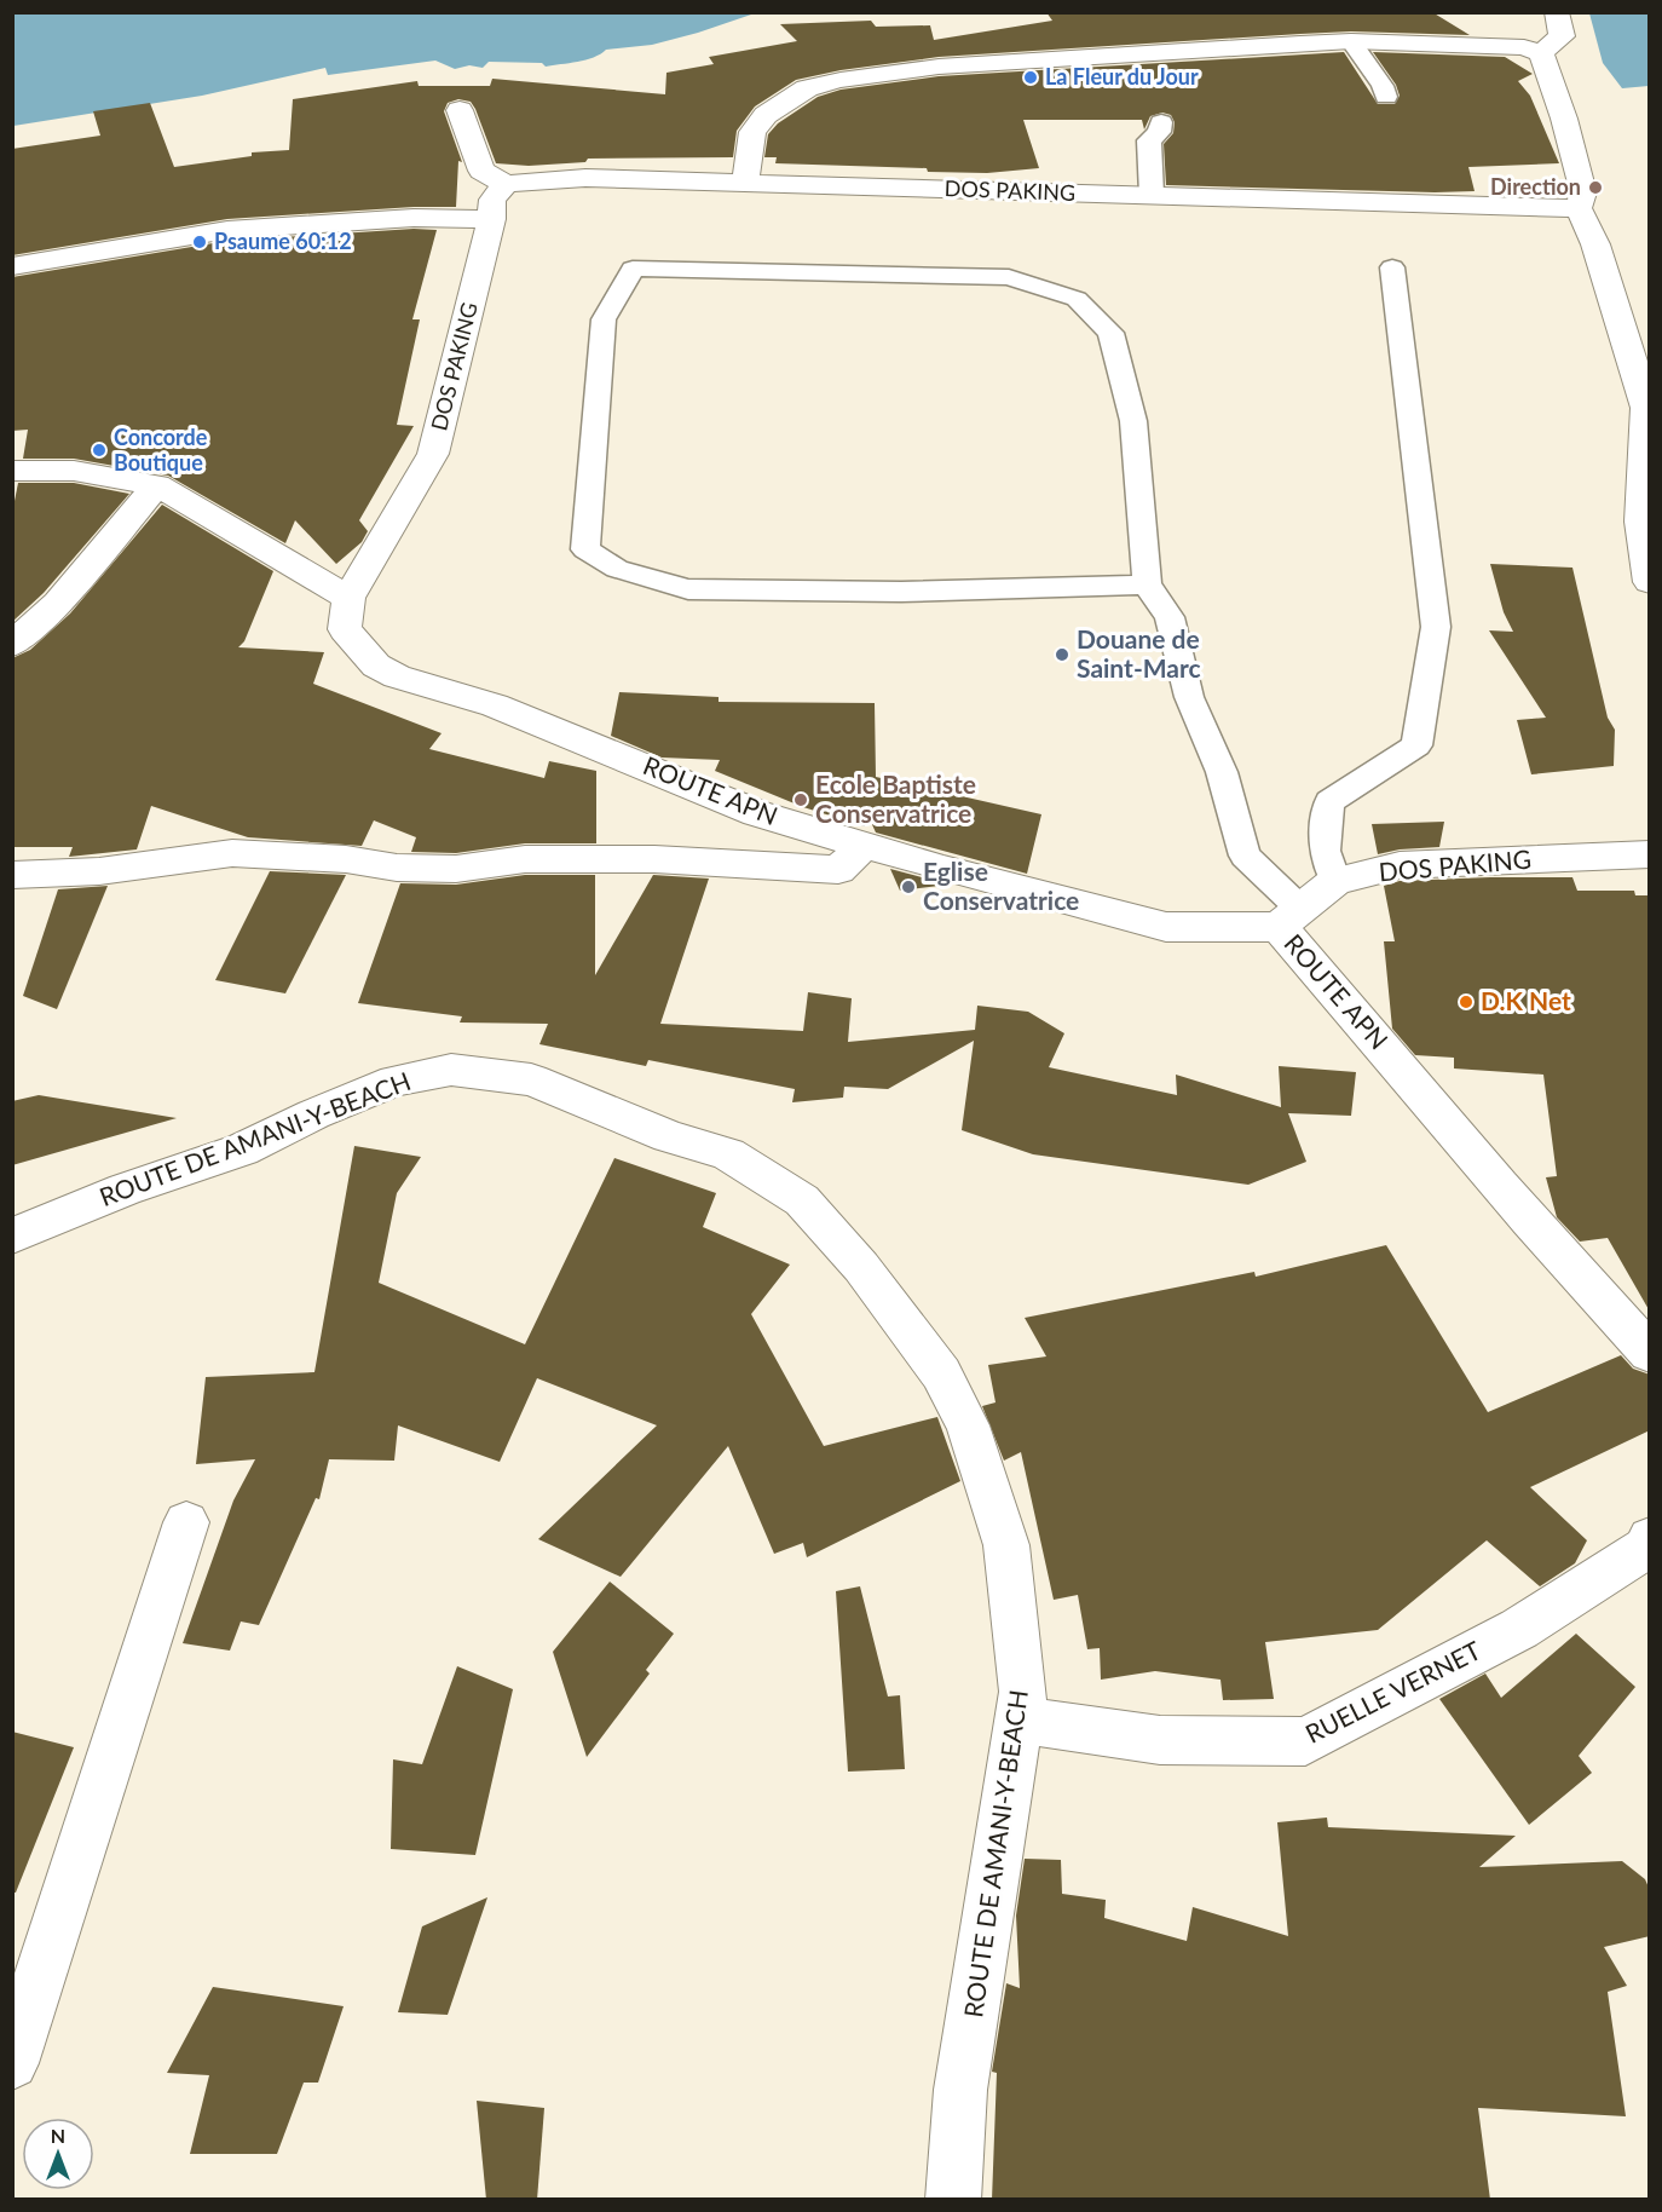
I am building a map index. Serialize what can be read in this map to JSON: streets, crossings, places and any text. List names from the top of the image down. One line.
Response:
{"streets":{"street":["DOS PAKING","ROUTE APN","ROUTE DE AMANI-Y-BEACH","RUELLE VERNET"]},"crossings":[["DOS PAKING","ROUTE APN"],["ROUTE DE AMANI-Y-BEACH","RUELLE VERNET"]],"places":["La Fleur du Jour","Direction","Psaume 60:12","Concorde Boutique","Douane de Saint-Marc","Ecole Baptiste Conservatrice","Eglise Conservatrice","D.K Net"],"north":"top"}
